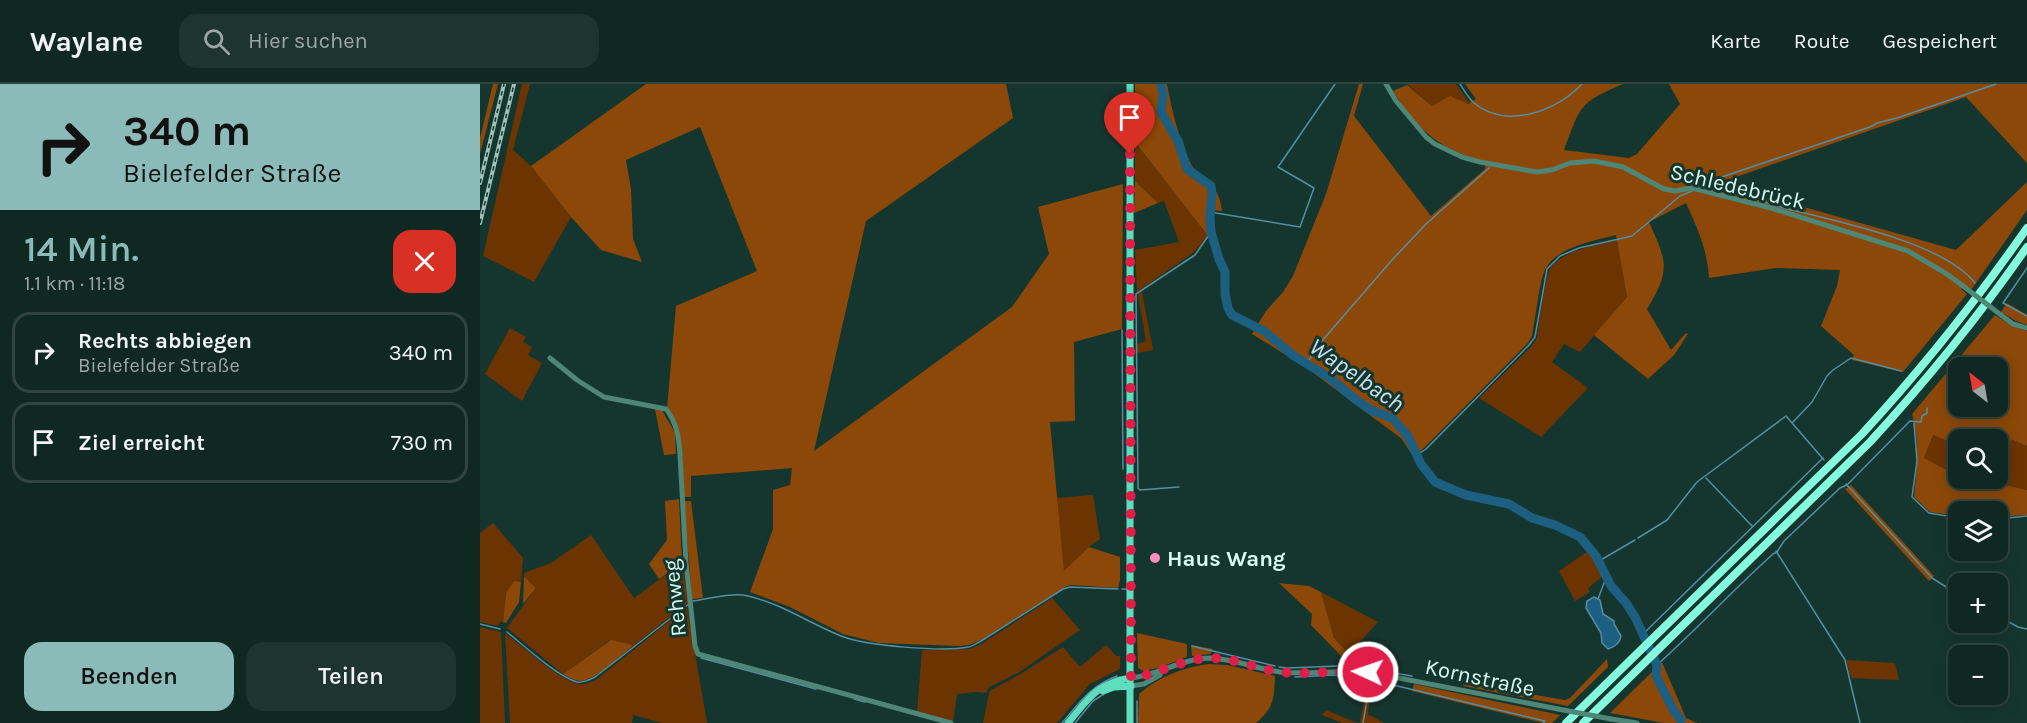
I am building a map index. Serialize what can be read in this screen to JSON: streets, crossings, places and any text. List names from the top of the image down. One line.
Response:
{"streets":{"street":["Schledebrück","Rehweg","Kornstraße"]},"water":["Wapelbach"],"places":["Haus Wang"],"north":"top left","page":{"header":"Waylane","search":"Hier suchen","nav":["Karte","Route","Gespeichert"],"turn":["340 m","Bielefelder Straße"],"heading":["14 Min.","1.1 km · 11:18"],"list":[{"name":"Rechts abbiegen","note":"Bielefelder Straße","value":"340 m"},{"name":"Ziel erreicht","value":"730 m"}],"map_buttons":["+","−"],"buttons":["Beenden","Teilen"]}}
